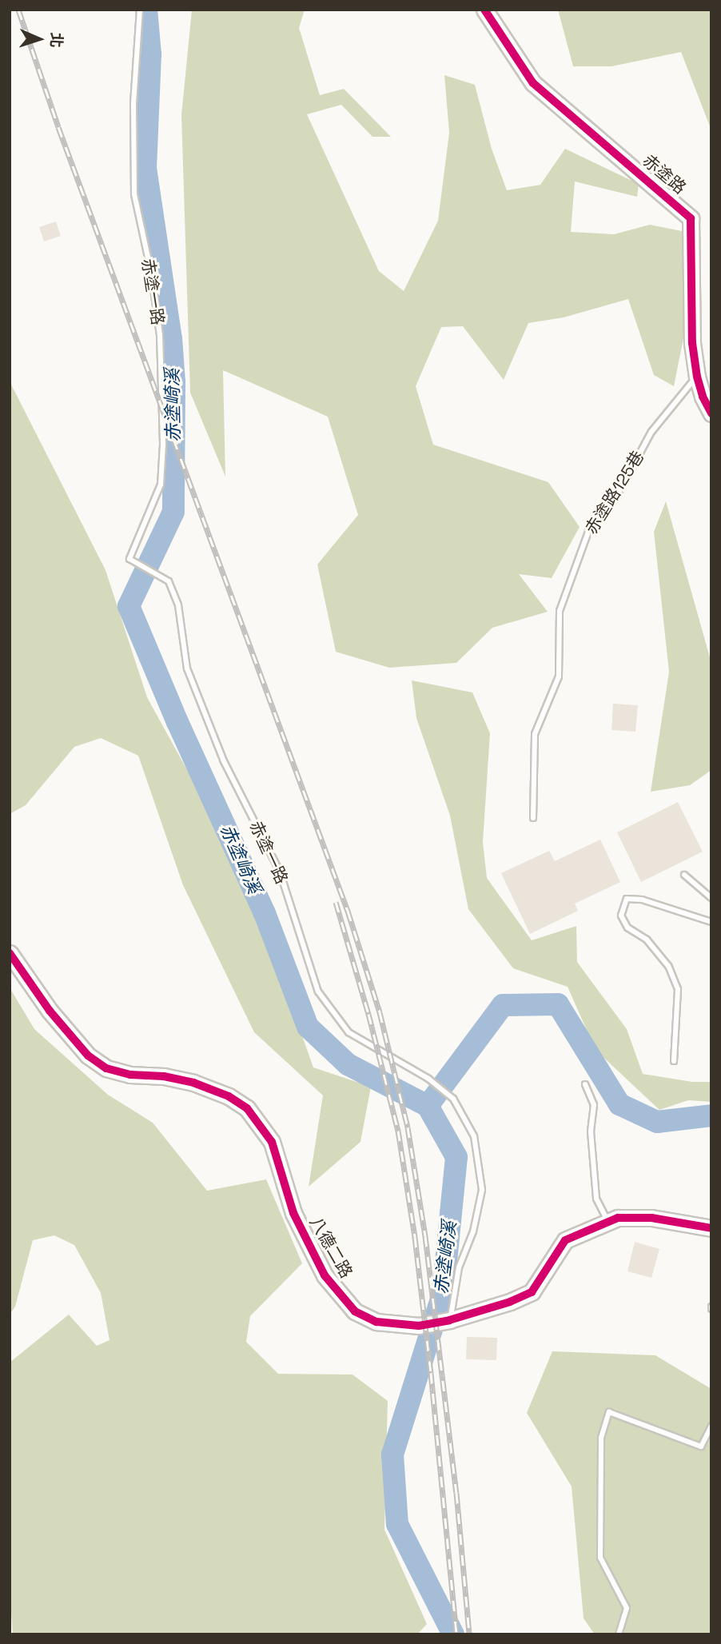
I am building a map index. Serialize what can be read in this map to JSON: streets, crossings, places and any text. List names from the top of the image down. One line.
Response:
{"streets":{"street":["赤塗路","八德二路"],"lane":["赤塗一路","赤塗路125巷"]},"crossings":[["赤塗路","赤塗路125巷"],["赤塗一路","八德二路"]],"water":["赤塗崎溪"],"north":"right"}
